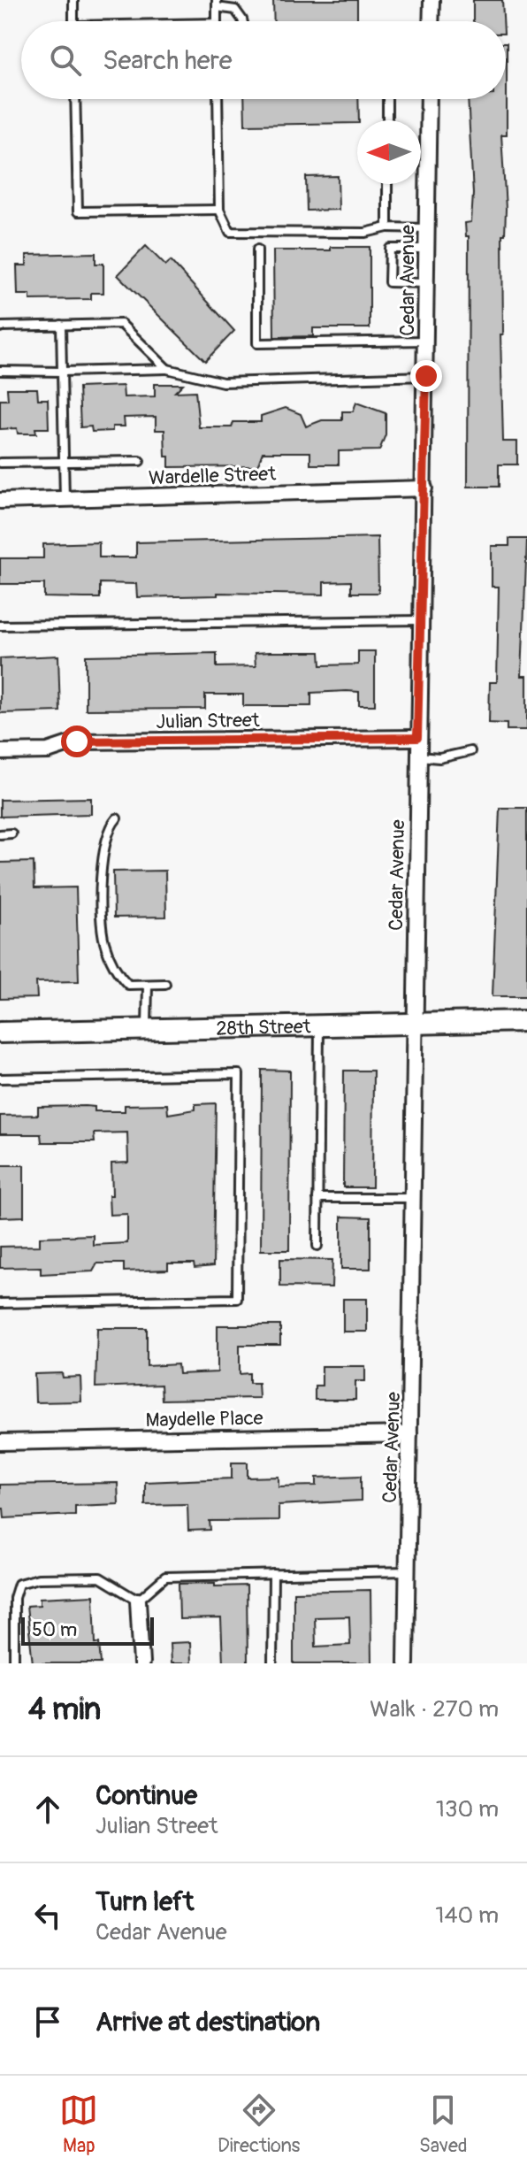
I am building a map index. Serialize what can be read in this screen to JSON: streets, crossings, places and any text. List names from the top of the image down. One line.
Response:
{"streets":{"street":["Cedar Avenue","Wardelle Street","Julian Street","28th Street","Maydelle Place"]},"crossings":[["Cedar Avenue","Wardelle Street"],["Cedar Avenue","Julian Street"],["Cedar Avenue","28th Street"],["Cedar Avenue","Maydelle Place"]],"scale_bar":"50 m","north":"left","page":{"search":"Search here","scale":"50 m","heading":["4 min","Walk · 270 m"],"list":[["Continue","Julian Street","130 m"],["Turn left","Cedar Avenue","140 m"],"Arrive at destination"],"nav":["Map","Directions","Saved"]}}
